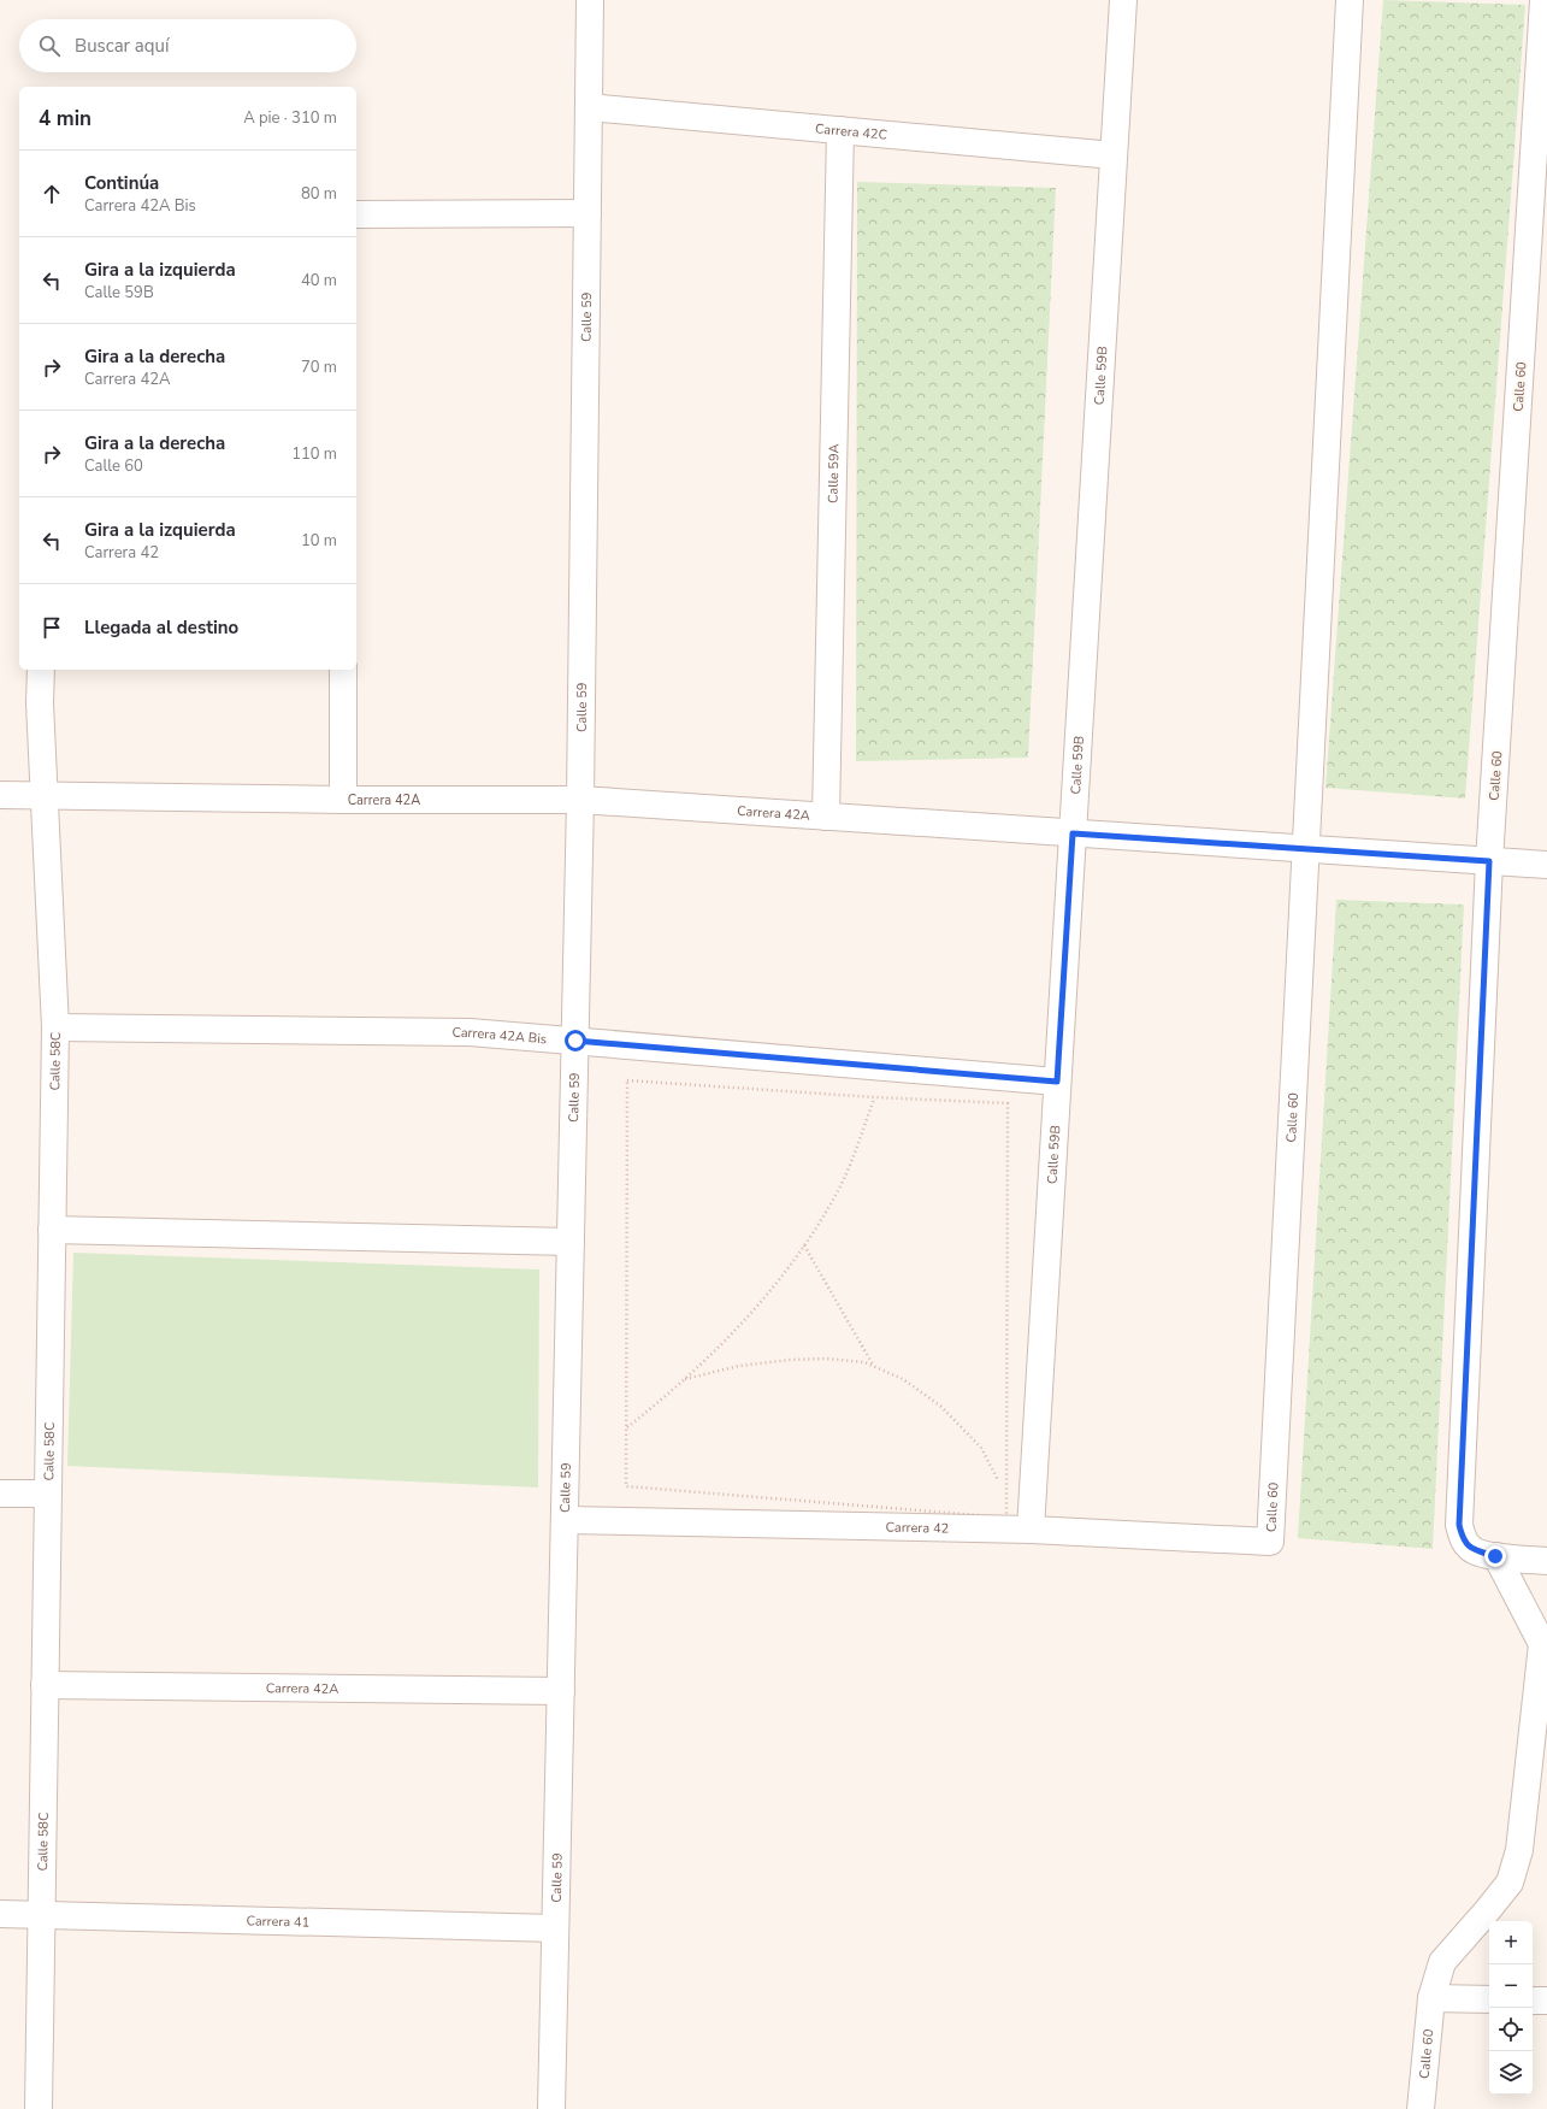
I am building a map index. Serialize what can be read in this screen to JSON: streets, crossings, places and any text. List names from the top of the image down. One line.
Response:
{"streets":{"street":["Carrera 42C","Calle 59","Calle 59B","Calle 60","Calle 59A","Carrera 42A","Carrera 42A Bis","Calle 58C","Carrera 42","Carrera 41"]},"crossings":[["Carrera 42C","Calle 59"],["Carrera 42C","Calle 59B"],["Carrera 42C","Calle 59A"],["Calle 59","Carrera 42A"],["Calle 59","Carrera 42A Bis"],["Calle 59","Carrera 42"],["Calle 59","Carrera 41"],["Calle 59B","Carrera 42A"],["Calle 59B","Carrera 42A Bis"],["Calle 59B","Carrera 42"],["Calle 60","Carrera 42A"],["Calle 60","Carrera 42"],["Calle 59A","Carrera 42A"],["Carrera 42A","Calle 58C"],["Carrera 42A Bis","Calle 58C"],["Calle 58C","Carrera 41"]],"page":{"search":"Buscar aquí","heading":["4 min","A pie · 310 m"],"list":[["Continúa","Carrera 42A Bis","80 m"],["Gira a la izquierda","Calle 59B","40 m"],["Gira a la derecha","Carrera 42A","70 m"],["Gira a la derecha","Calle 60","110 m"],["Gira a la izquierda","Carrera 42","10 m"],"Llegada al destino"],"map_buttons":["+","−"]}}
